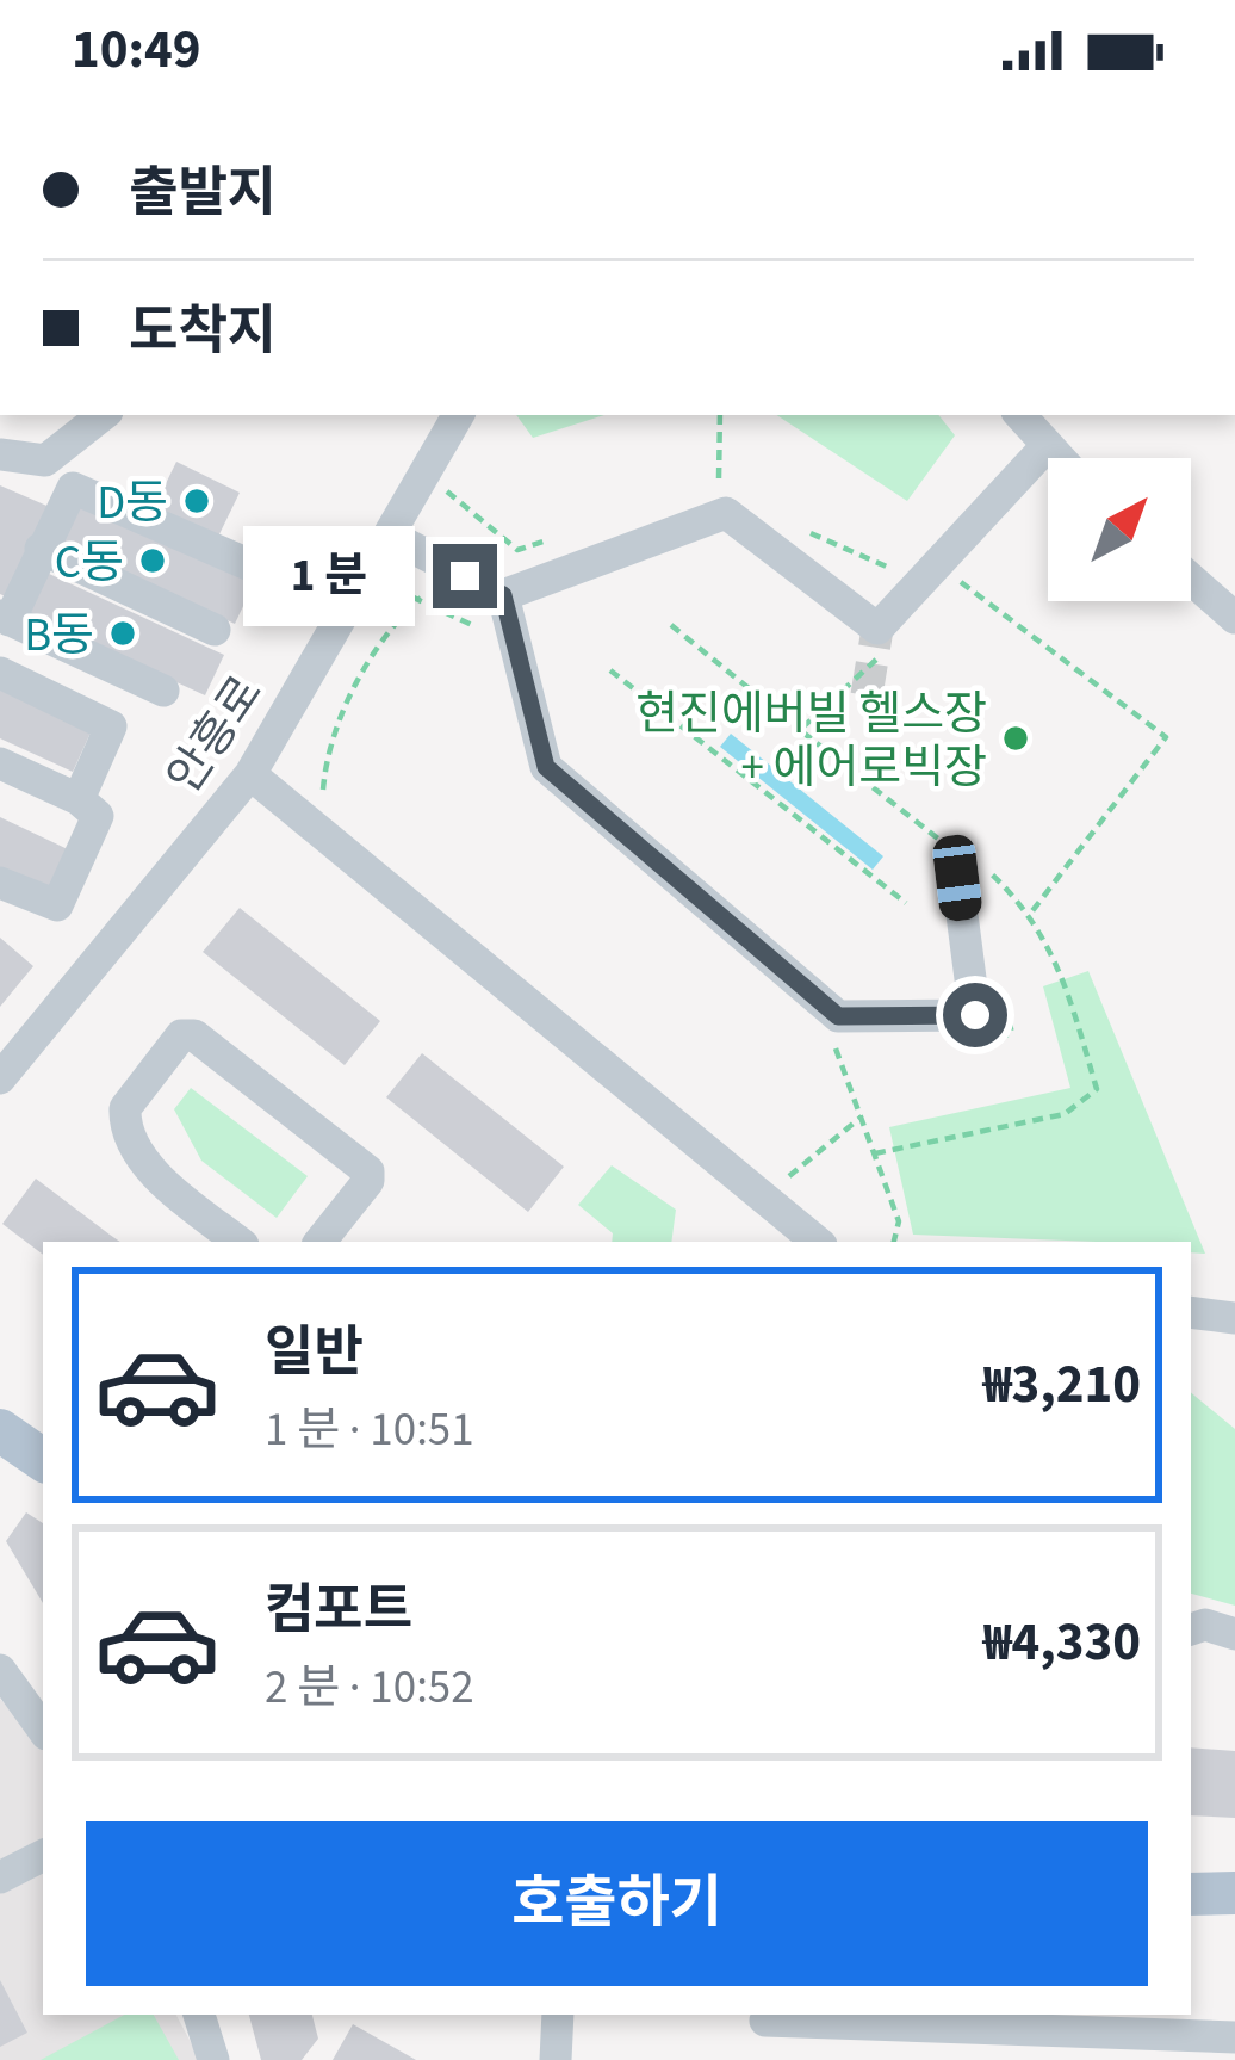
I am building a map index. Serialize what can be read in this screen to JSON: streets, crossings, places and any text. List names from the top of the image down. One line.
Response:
{"streets":{"street":["안흥로"]},"places":["D동","C동","B동","현진에버빌 헬스장 + 에어로빅장"],"north":"top right","page":{"status":"10:49","banner":["출발지","도착지"],"bubble":"1 분","list":[{"name":"일반","note":"1 분 · 10:51","value":"₩3,210"},{"name":"컴포트","note":"2 분 · 10:52","value":"₩4,330"}],"buttons":"호출하기"}}
